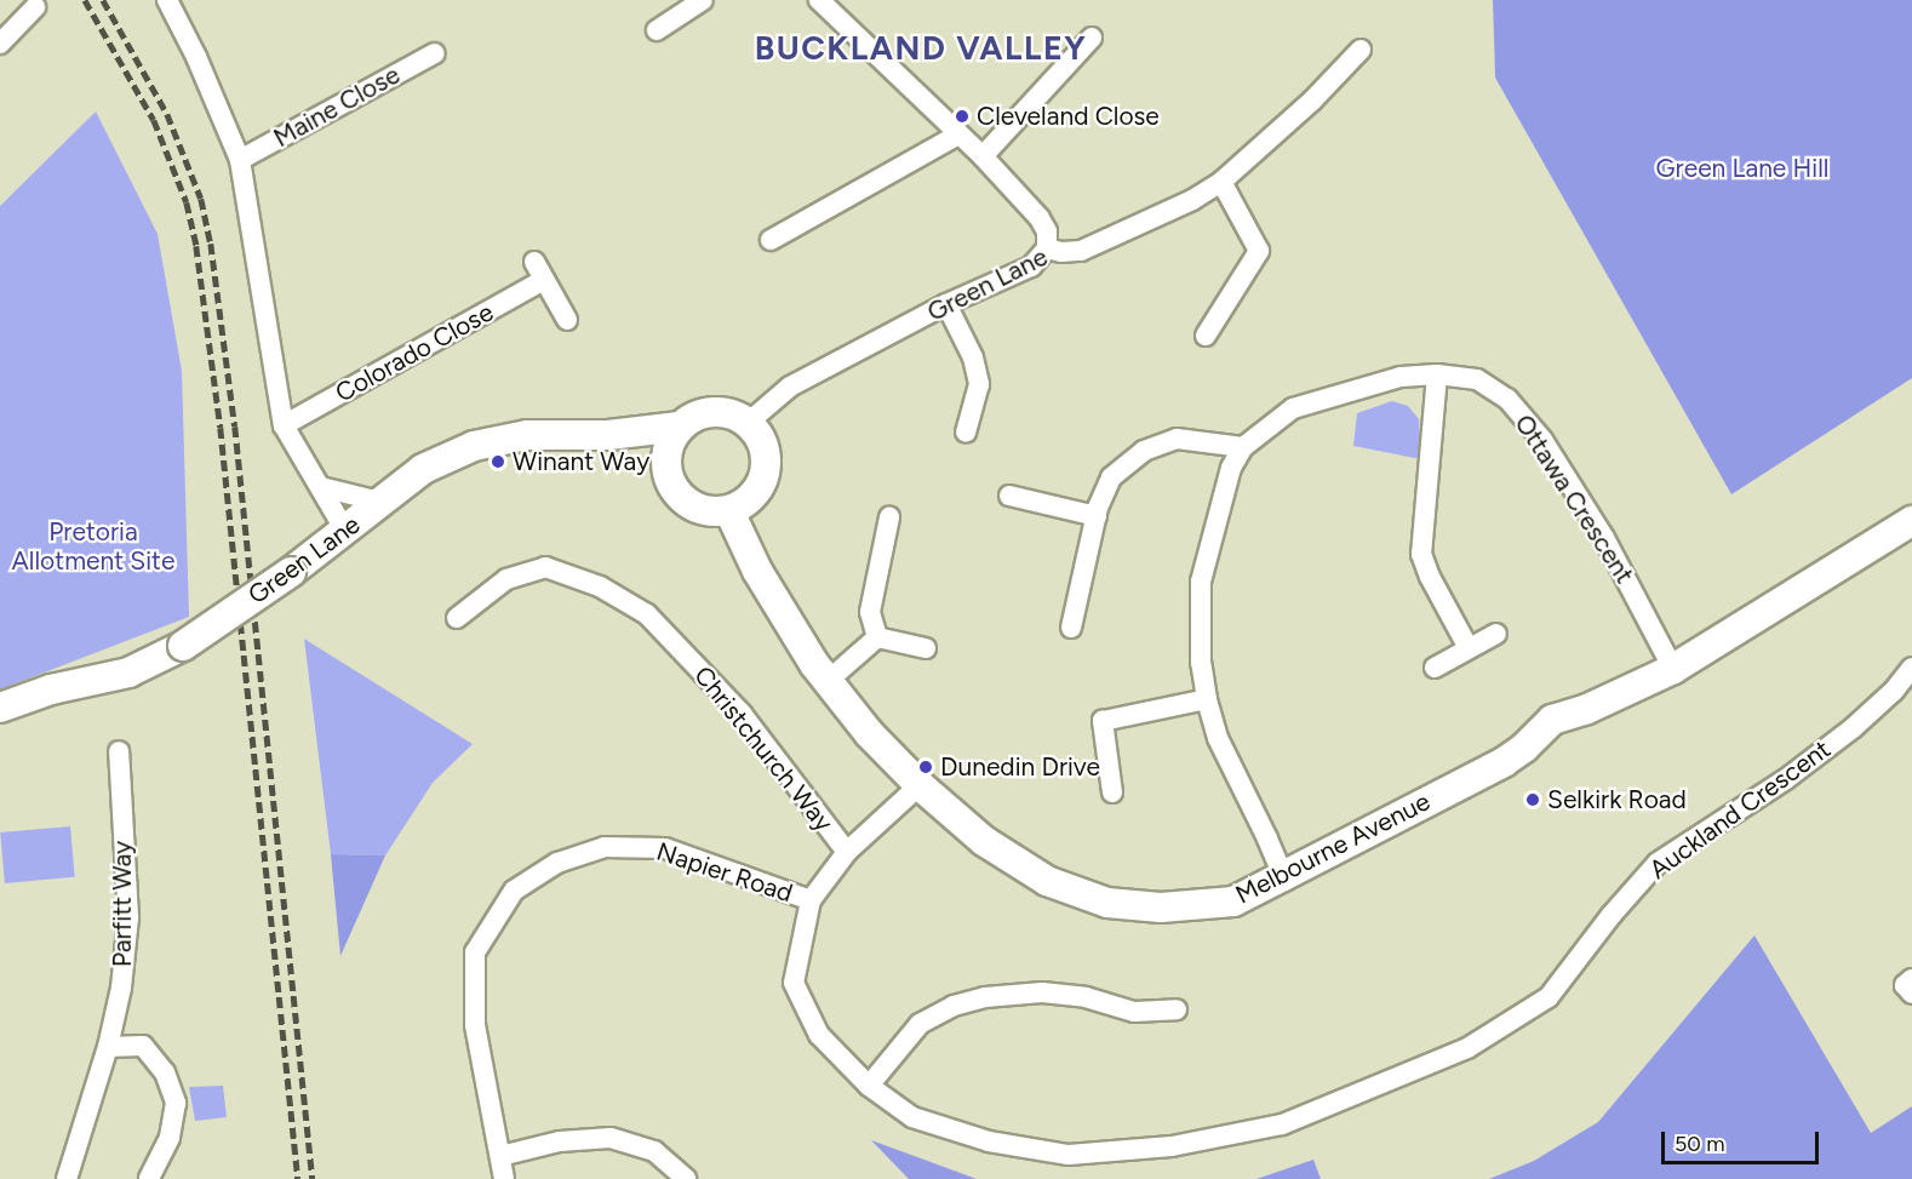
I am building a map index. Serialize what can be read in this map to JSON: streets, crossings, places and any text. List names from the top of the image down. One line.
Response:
{"streets":{"street":["Maine Close","Green Lane","Colorado Close","Ottawa Crescent","Christchurch Way","Auckland Crescent","Melbourne Avenue","Napier Road","Parfitt Way"]},"crossings":[["Green Lane","Melbourne Avenue"],["Ottawa Crescent","Melbourne Avenue"]],"districts":["BUCKLAND VALLEY"],"parks":["Green Lane Hill","Pretoria Allotment Site"],"places":["Cleveland Close","Winant Way","Dunedin Drive","Selkirk Road"],"scale_bar":"50 m"}
